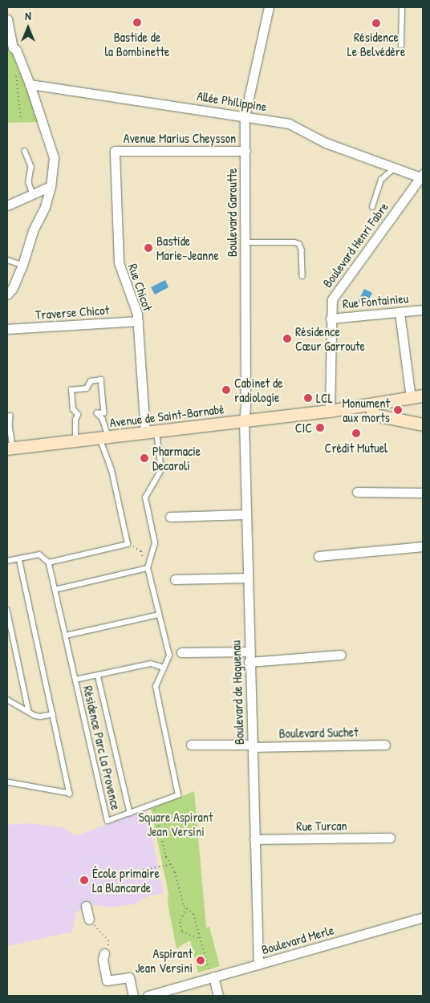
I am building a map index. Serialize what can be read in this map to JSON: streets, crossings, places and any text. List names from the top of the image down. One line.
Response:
{"streets":{"main road":["Avenue de Saint-Barnabé"],"street":["Allée Philippine","Avenue Marius Cheysson","Boulevard Garoutte","Boulevard Henri Fabre","Rue Chicot","Rue Fontainieu","Traverse Chicot","Boulevard de Haguenau","Boulevard Suchet","Rue Turcan","Boulevard Merle"],"lane":["Résidence Parc La Provence"]},"crossings":[["Allée Philippine","Boulevard Garoutte"],["Allée Philippine","Boulevard Henri Fabre"],["Avenue Marius Cheysson","Boulevard Garoutte"],["Avenue Marius Cheysson","Rue Chicot"],["Boulevard Garoutte","Avenue de Saint-Barnabé"],["Boulevard Garoutte","Boulevard de Haguenau"],["Boulevard Henri Fabre","Rue Fontainieu"],["Boulevard Henri Fabre","Avenue de Saint-Barnabé"],["Rue Chicot","Traverse Chicot"],["Rue Chicot","Avenue de Saint-Barnabé"],["Rue Chicot","Résidence Parc La Provence"],["Avenue de Saint-Barnabé","Boulevard de Haguenau"],["Avenue de Saint-Barnabé","Résidence Parc La Provence"],["Boulevard de Haguenau","Boulevard Suchet"],["Boulevard de Haguenau","Rue Turcan"],["Boulevard de Haguenau","Boulevard Merle"]],"parks":["Square Aspirant Jean Versini"],"places":["Bastide de la Bombinette","Résidence Le Belvédère","Bastide Marie-Jeanne","Résidence Cœur Garroute","Cabinet de radiologie","LCL","Monument aux morts","CIC","Crédit Mutuel","Pharmacie Decaroli","École primaire La Blancarde","Aspirant Jean Versini"],"north":"top"}
